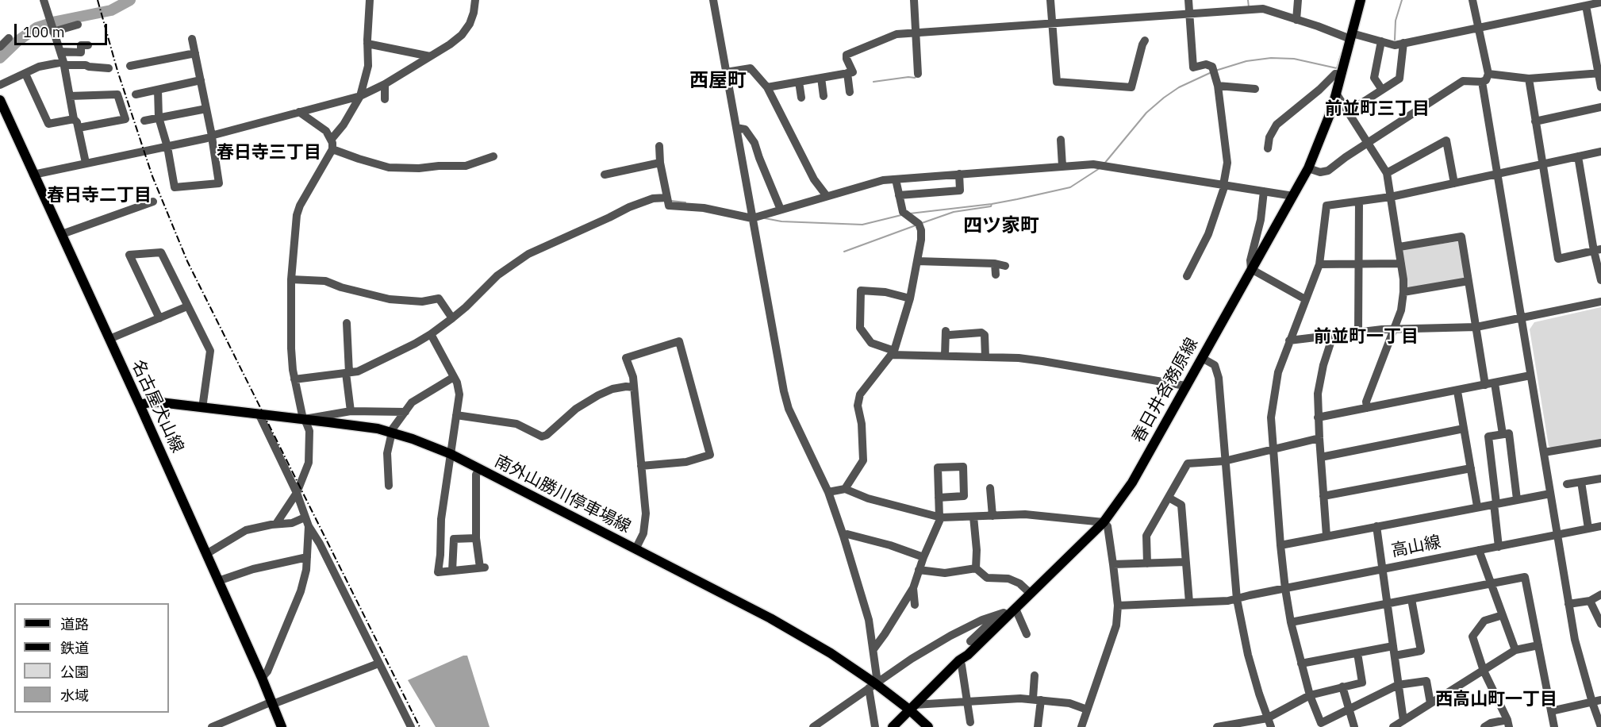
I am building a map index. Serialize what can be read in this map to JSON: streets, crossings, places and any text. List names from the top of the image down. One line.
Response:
{"streets":{"main road":["春日井各務原線","名古屋犬山線","南外山勝川停車場線"],"street":["高山線"]},"crossings":[["春日井各務原線","南外山勝川停車場線"],["名古屋犬山線","南外山勝川停車場線"]],"districts":["西屋町","前並町三丁目","春日寺三丁目","春日寺二丁目","四ツ家町","前並町一丁目","西高山町一丁目"],"legend":["道路","鉄道","公園","水域"],"scale_bar":"100 m"}
